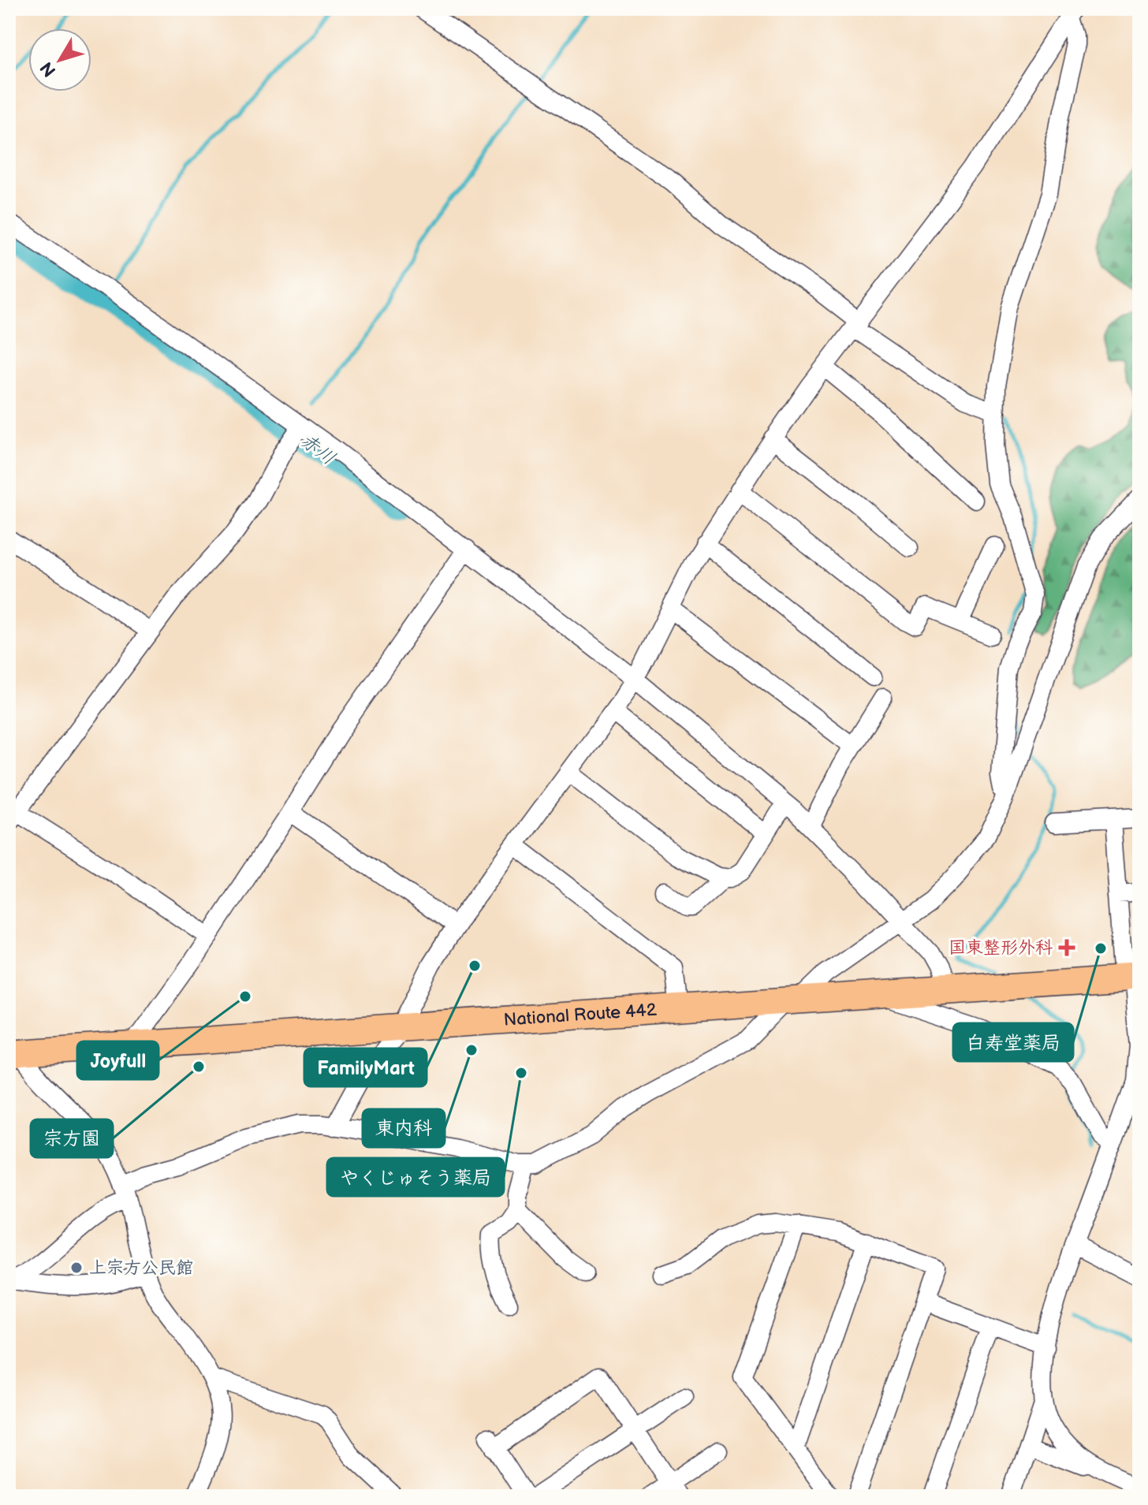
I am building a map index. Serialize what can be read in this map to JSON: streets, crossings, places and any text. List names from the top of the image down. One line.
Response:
{"streets":{"highway":["National Route 442"]},"water":["赤川"],"places":{"health":["国東整形外科"],"other":["白寿堂薬局","FamilyMart","Joyfull","東内科","宗方園","やくじゅそう薬局","上宗方公民館"]},"north":"bottom left"}
